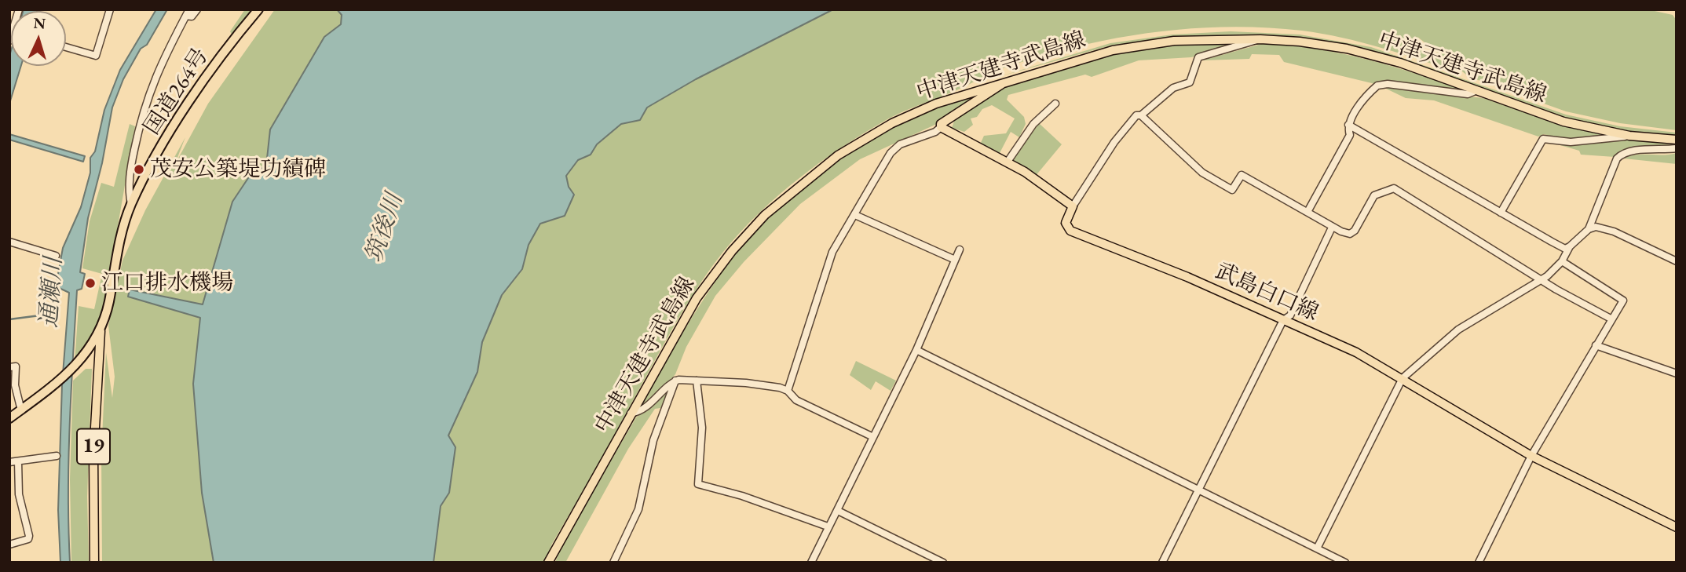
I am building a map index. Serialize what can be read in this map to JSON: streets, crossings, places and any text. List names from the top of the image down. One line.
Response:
{"streets":{"highway":["国道264号"],"main road":["中津天建寺武島線","武島白口線","19"]},"crossings":[["国道264号","19"]],"water":["筑後川","通瀬川"],"places":["茂安公築堤功績碑","江口排水機場"],"north":"top"}
